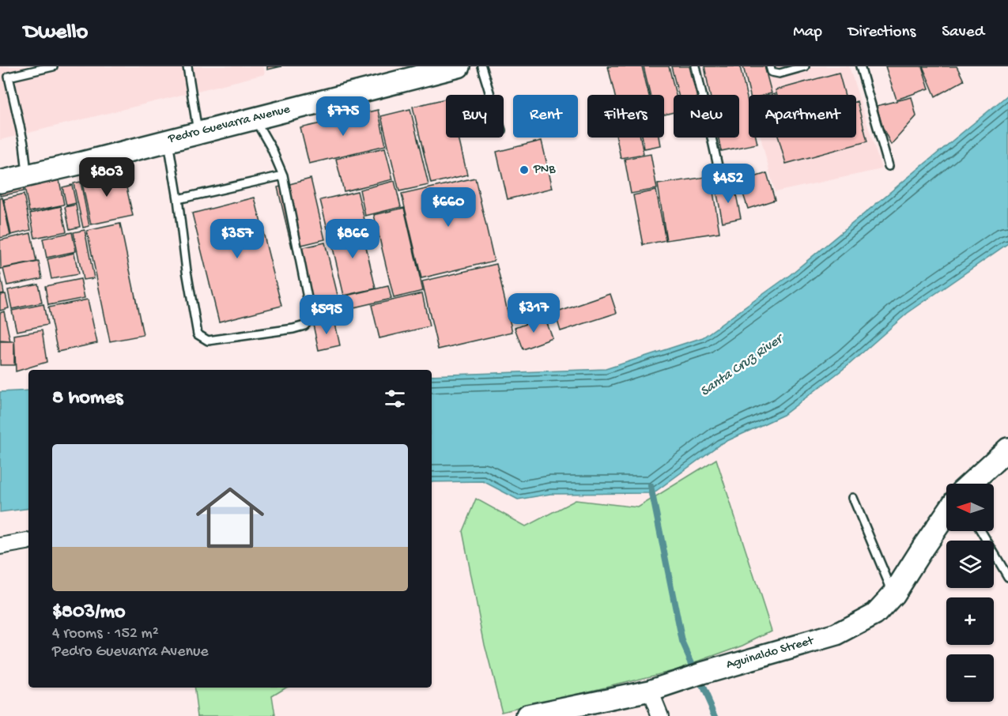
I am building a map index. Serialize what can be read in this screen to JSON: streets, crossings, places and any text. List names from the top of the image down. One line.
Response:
{"streets":{"street":["Pedro Guevarra Avenue","Aguinaldo Street"]},"water":["Santa Cruz River"],"places":["PNB"],"north":"left","page":{"header":"Dwello","nav":["Map","Directions","Saved"],"chip":["Buy","Rent","Filters","New","Apartment"],"price":["$775","$803","$452","$660","$357","$866","$317","$595"],"heading":"8 homes","list":[{"name":"$803/mo","note":"4 rooms · 152 m² · Pedro Guevarra Avenue"}],"map_buttons":["+","−"]}}
